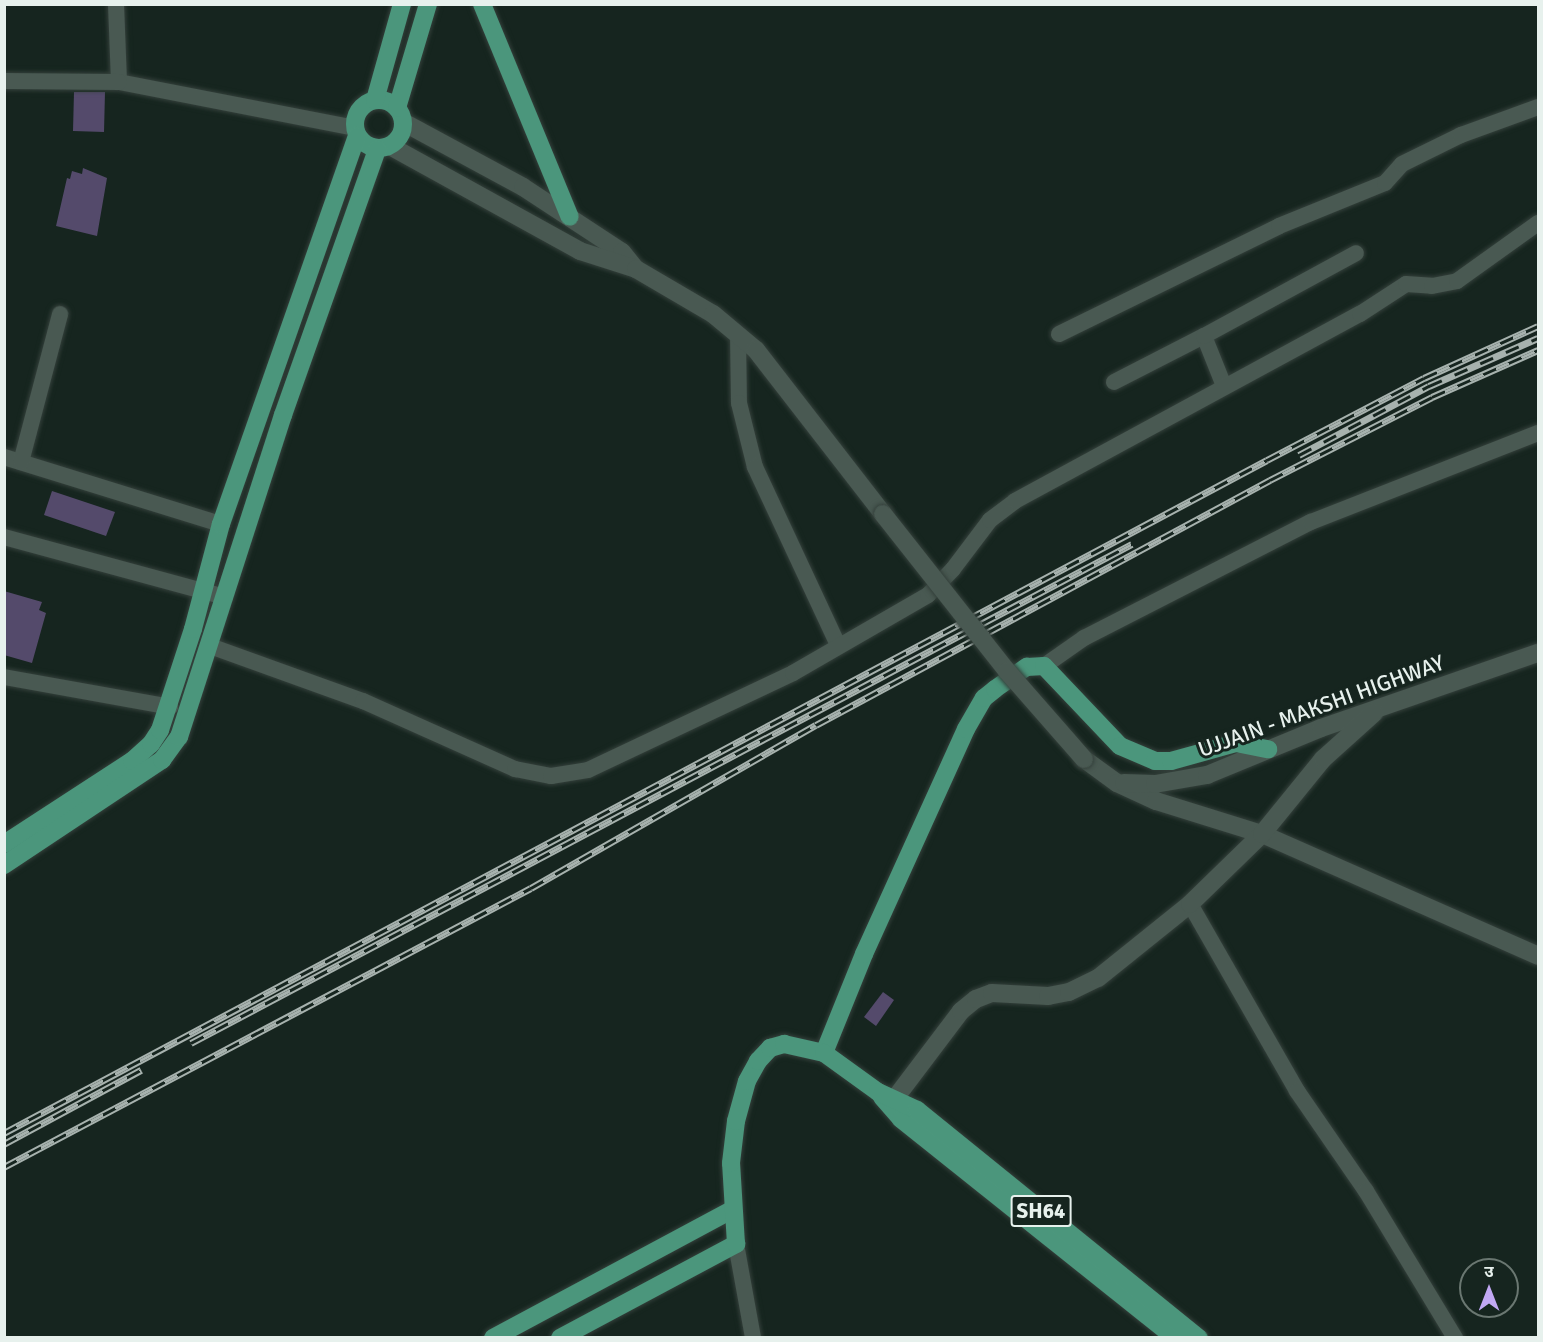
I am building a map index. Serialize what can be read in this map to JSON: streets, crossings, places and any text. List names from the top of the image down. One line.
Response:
{"streets":{"main road":["UJJAIN - MAKSHI HIGHWAY","SH64"]},"north":"top"}
